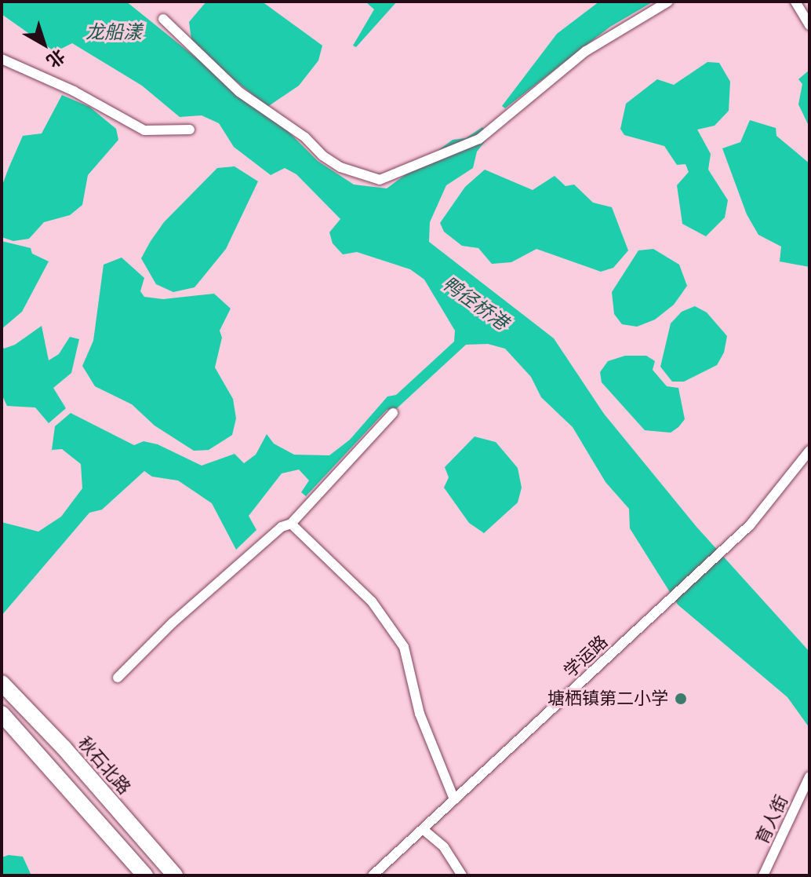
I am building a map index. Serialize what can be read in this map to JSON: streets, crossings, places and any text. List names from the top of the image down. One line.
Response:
{"streets":{"main road":["秋石北路"],"street":["学运路","育人街"]},"water":["龙船漾","鸭径桥港"],"places":["塘栖镇第二小学"],"north":"bottom right"}
